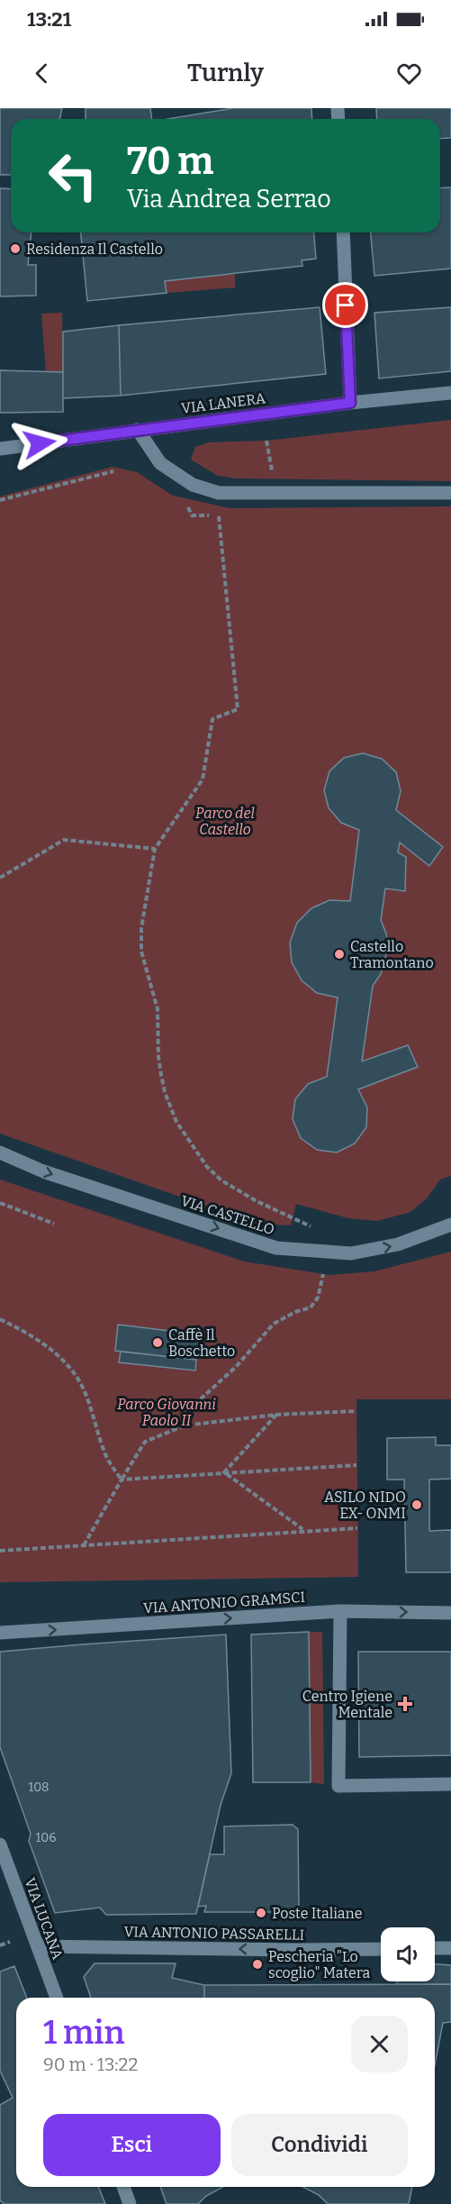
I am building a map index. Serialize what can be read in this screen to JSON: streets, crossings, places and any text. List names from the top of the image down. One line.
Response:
{"streets":{"street":["VIA LANERA","VIA CASTELLO","VIA ANTONIO GRAMSCI","VIA LUCANA","VIA ANTONIO PASSARELLI"]},"crossings":[["VIA LUCANA","VIA ANTONIO PASSARELLI"]],"one_way":["VIA CASTELLO","VIA ANTONIO GRAMSCI","VIA ANTONIO PASSARELLI"],"parks":["Parco del Castello","Parco Giovanni Paolo II"],"places":{"other":["Residenza Il Castello","Castello Tramontano","Caffè Il Boschetto","ASILO NIDO EX- ONMI","Poste Italiane","Pescheria \"Lo scoglio\" Matera"],"health":["Centro Igiene Mentale"]},"house_numbers":["108","106"],"page":{"status":"13:21","header":"Turnly","turn":["70 m","Via Andrea Serrao"],"heading":["1 min","90 m · 13:22"],"buttons":["Esci","Condividi"]}}
